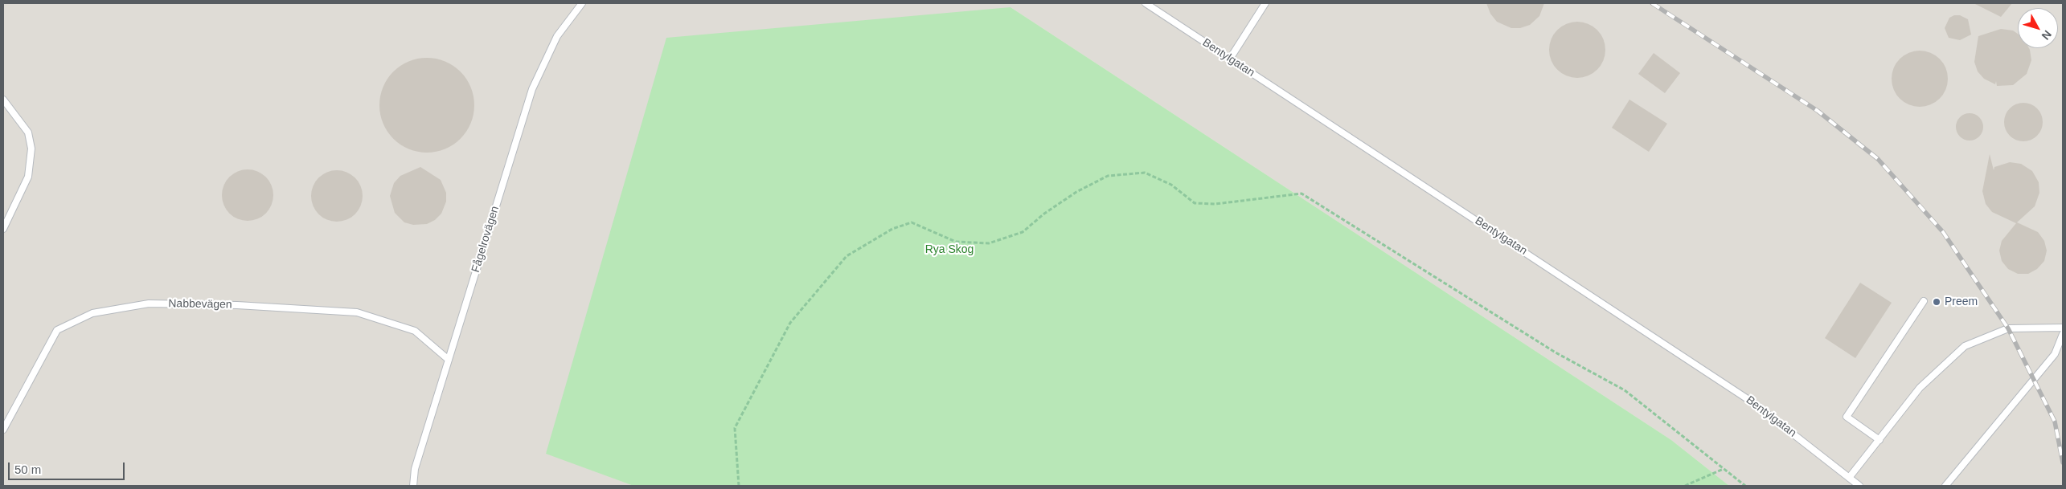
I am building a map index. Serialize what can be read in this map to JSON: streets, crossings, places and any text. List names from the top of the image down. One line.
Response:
{"streets":{"lane":["Bentylgatan","Fågelrovägen","Nabbevägen"]},"crossings":[["Fågelrovägen","Nabbevägen"]],"parks":["Rya Skog"],"places":["Preem"],"scale_bar":"50 m","north":"bottom right"}
